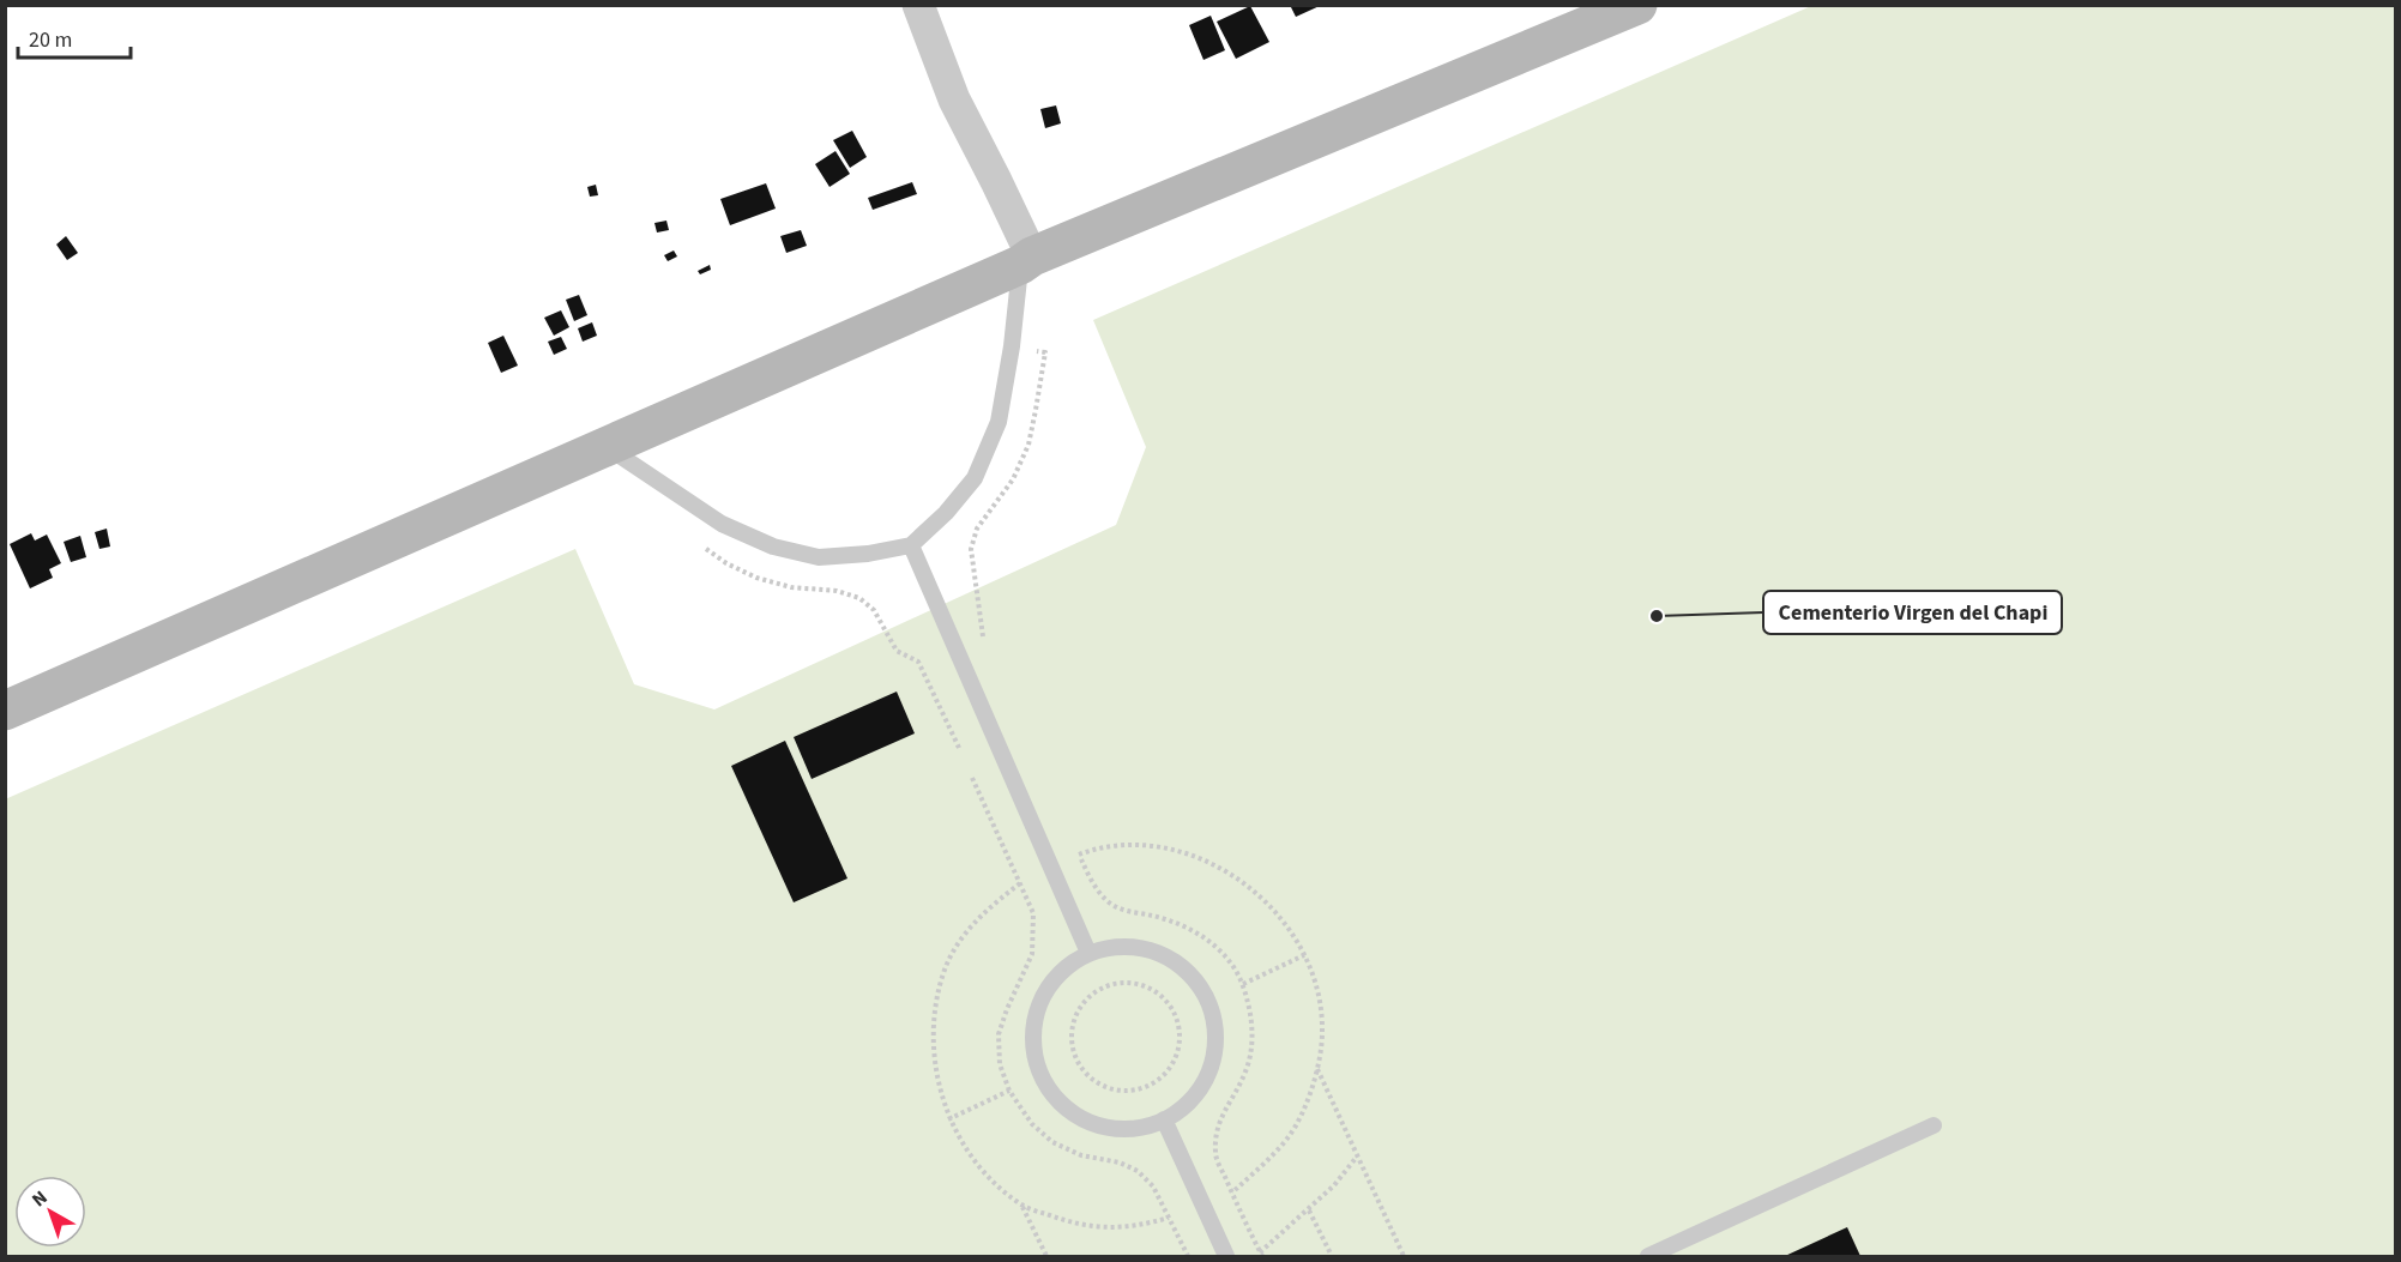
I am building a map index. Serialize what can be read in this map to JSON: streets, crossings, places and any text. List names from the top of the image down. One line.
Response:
{"places":["Cementerio Virgen del Chapi"],"scale_bar":"20 m","north":"top left"}
